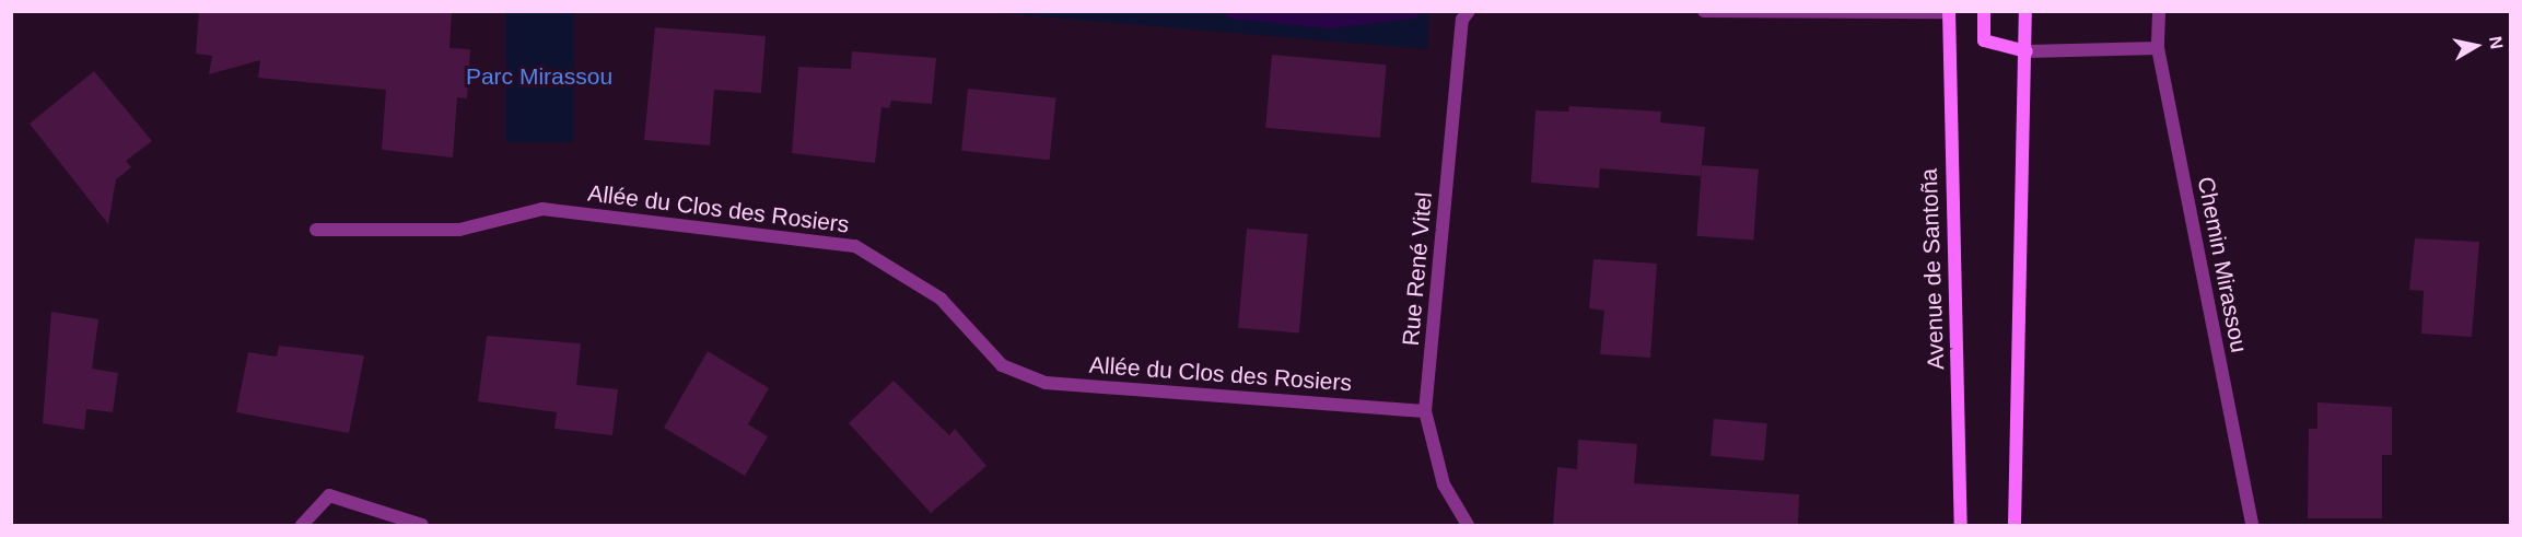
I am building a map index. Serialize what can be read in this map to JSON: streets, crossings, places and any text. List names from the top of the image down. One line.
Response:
{"streets":{"main road":["Avenue de Santoña"],"street":["Allée du Clos des Rosiers","Chemin Mirassou","Rue René Vitel"]},"crossings":[["Allée du Clos des Rosiers","Rue René Vitel"]],"parks":["Parc Mirassou"],"north":"right"}
